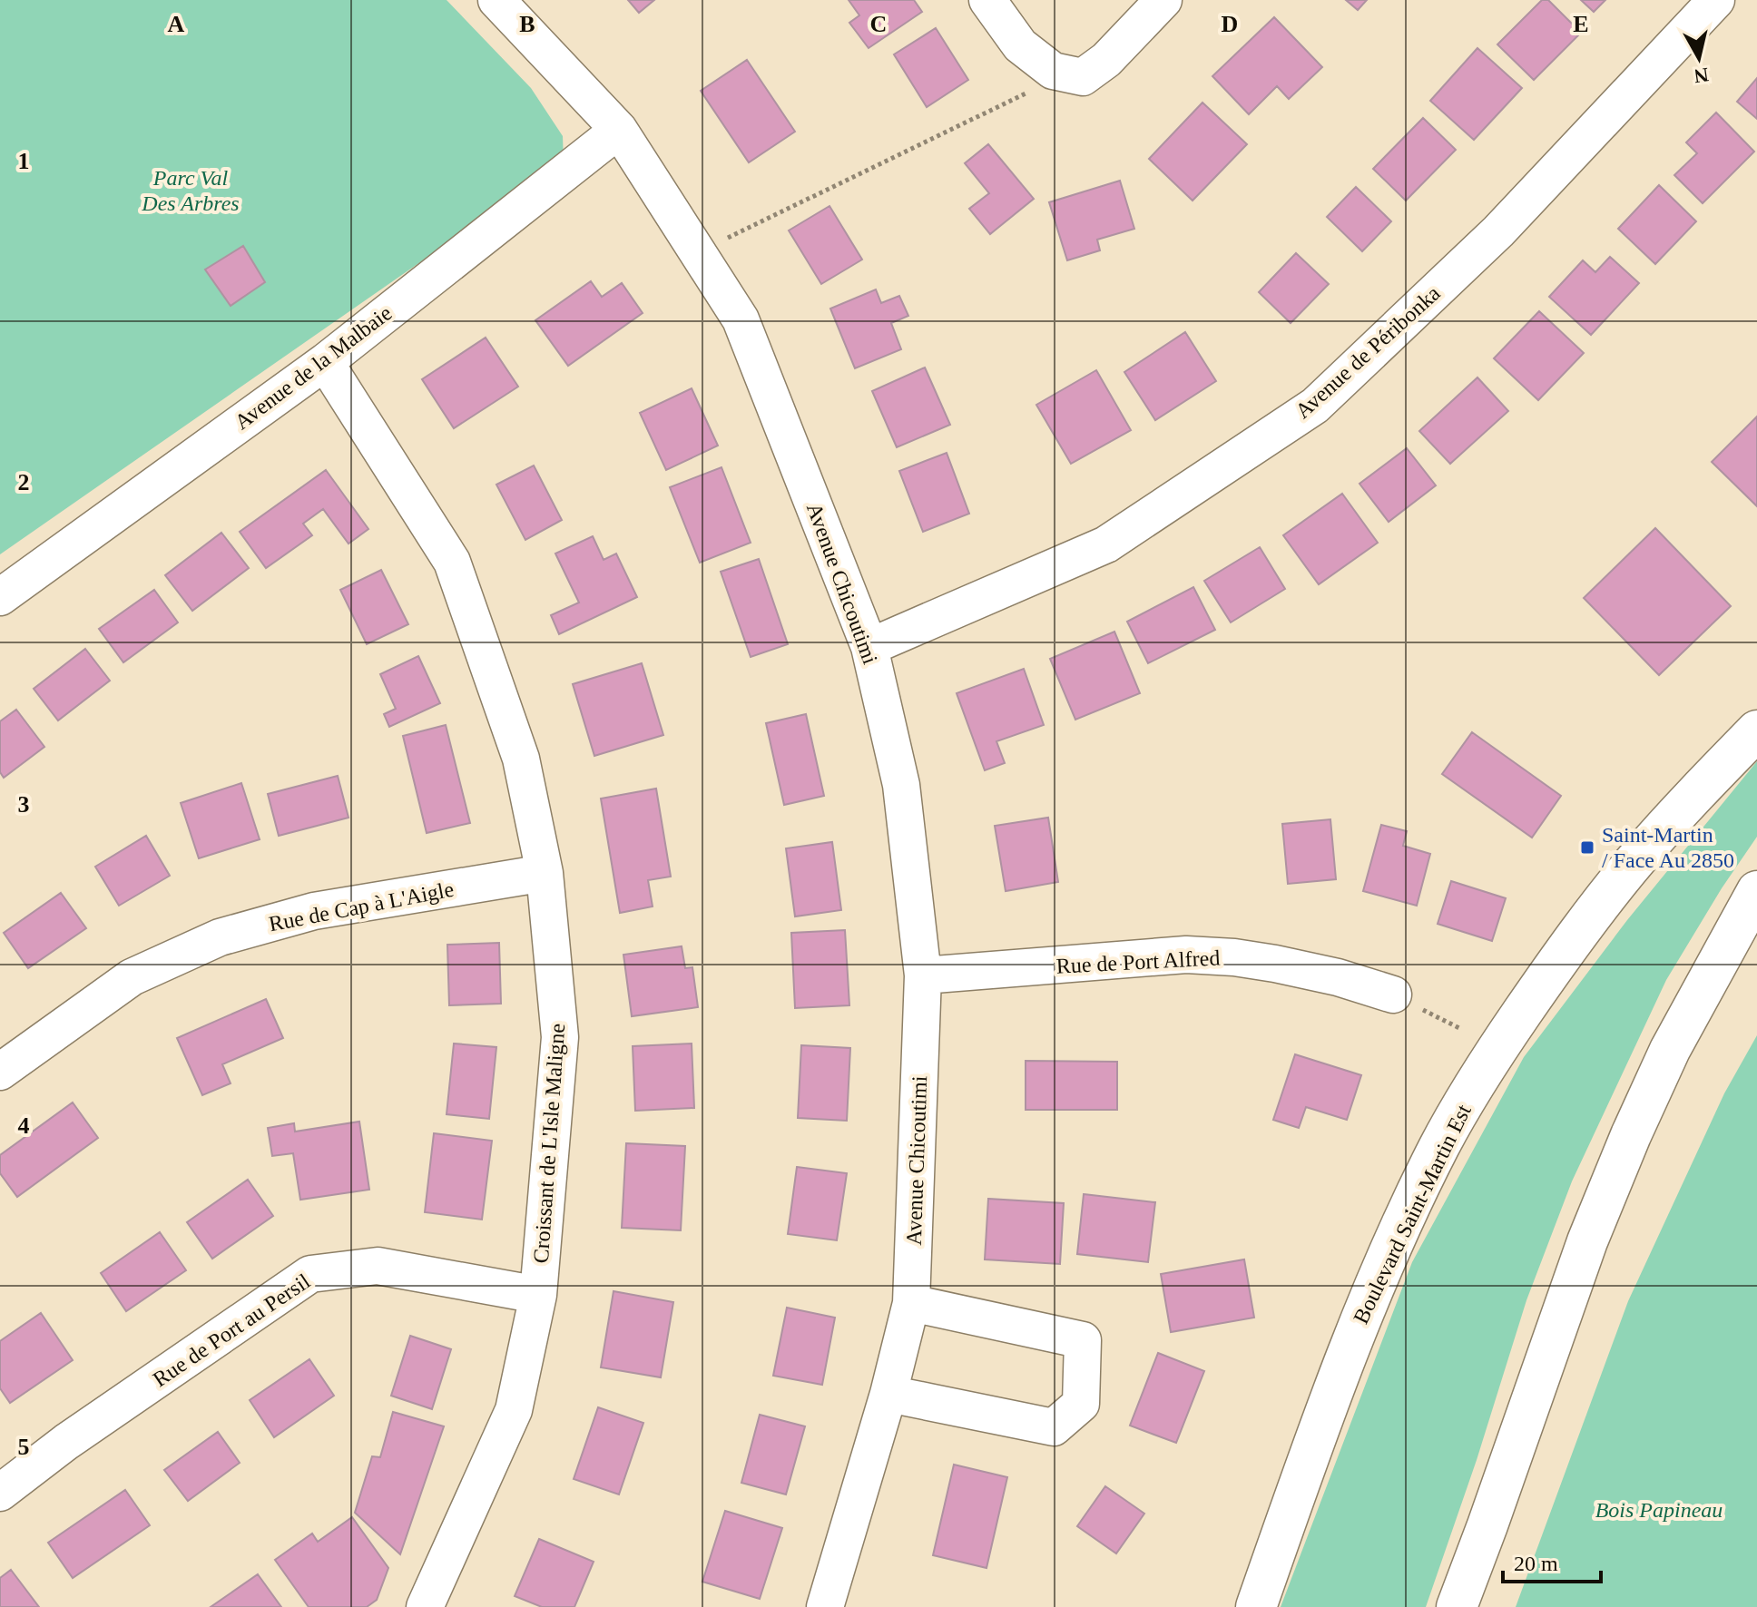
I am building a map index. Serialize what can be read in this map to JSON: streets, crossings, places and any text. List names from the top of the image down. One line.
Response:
{"streets":{"main road":["Boulevard Saint-Martin Est"],"street":["Avenue de Péribonka","Avenue de la Malbaie","Avenue Chicoutimi","Rue de Cap à L'Aigle","Rue de Port Alfred","Croissant de L'Isle Maligne","Rue de Port au Persil"]},"crossings":[["Avenue de Péribonka","Avenue Chicoutimi"],["Avenue de la Malbaie","Avenue Chicoutimi"],["Avenue de la Malbaie","Croissant de L'Isle Maligne"],["Avenue Chicoutimi","Rue de Port Alfred"],["Rue de Cap à L'Aigle","Croissant de L'Isle Maligne"],["Croissant de L'Isle Maligne","Rue de Port au Persil"]],"parks":["Parc Val Des Arbres","Bois Papineau"],"places":{"transit":["Saint-Martin / Face Au 2850"]},"scale_bar":"20 m","north":"bottom","grid":{"columns":["A","B","C","D","E"],"rows":["1","2","3","4","5"]}}
